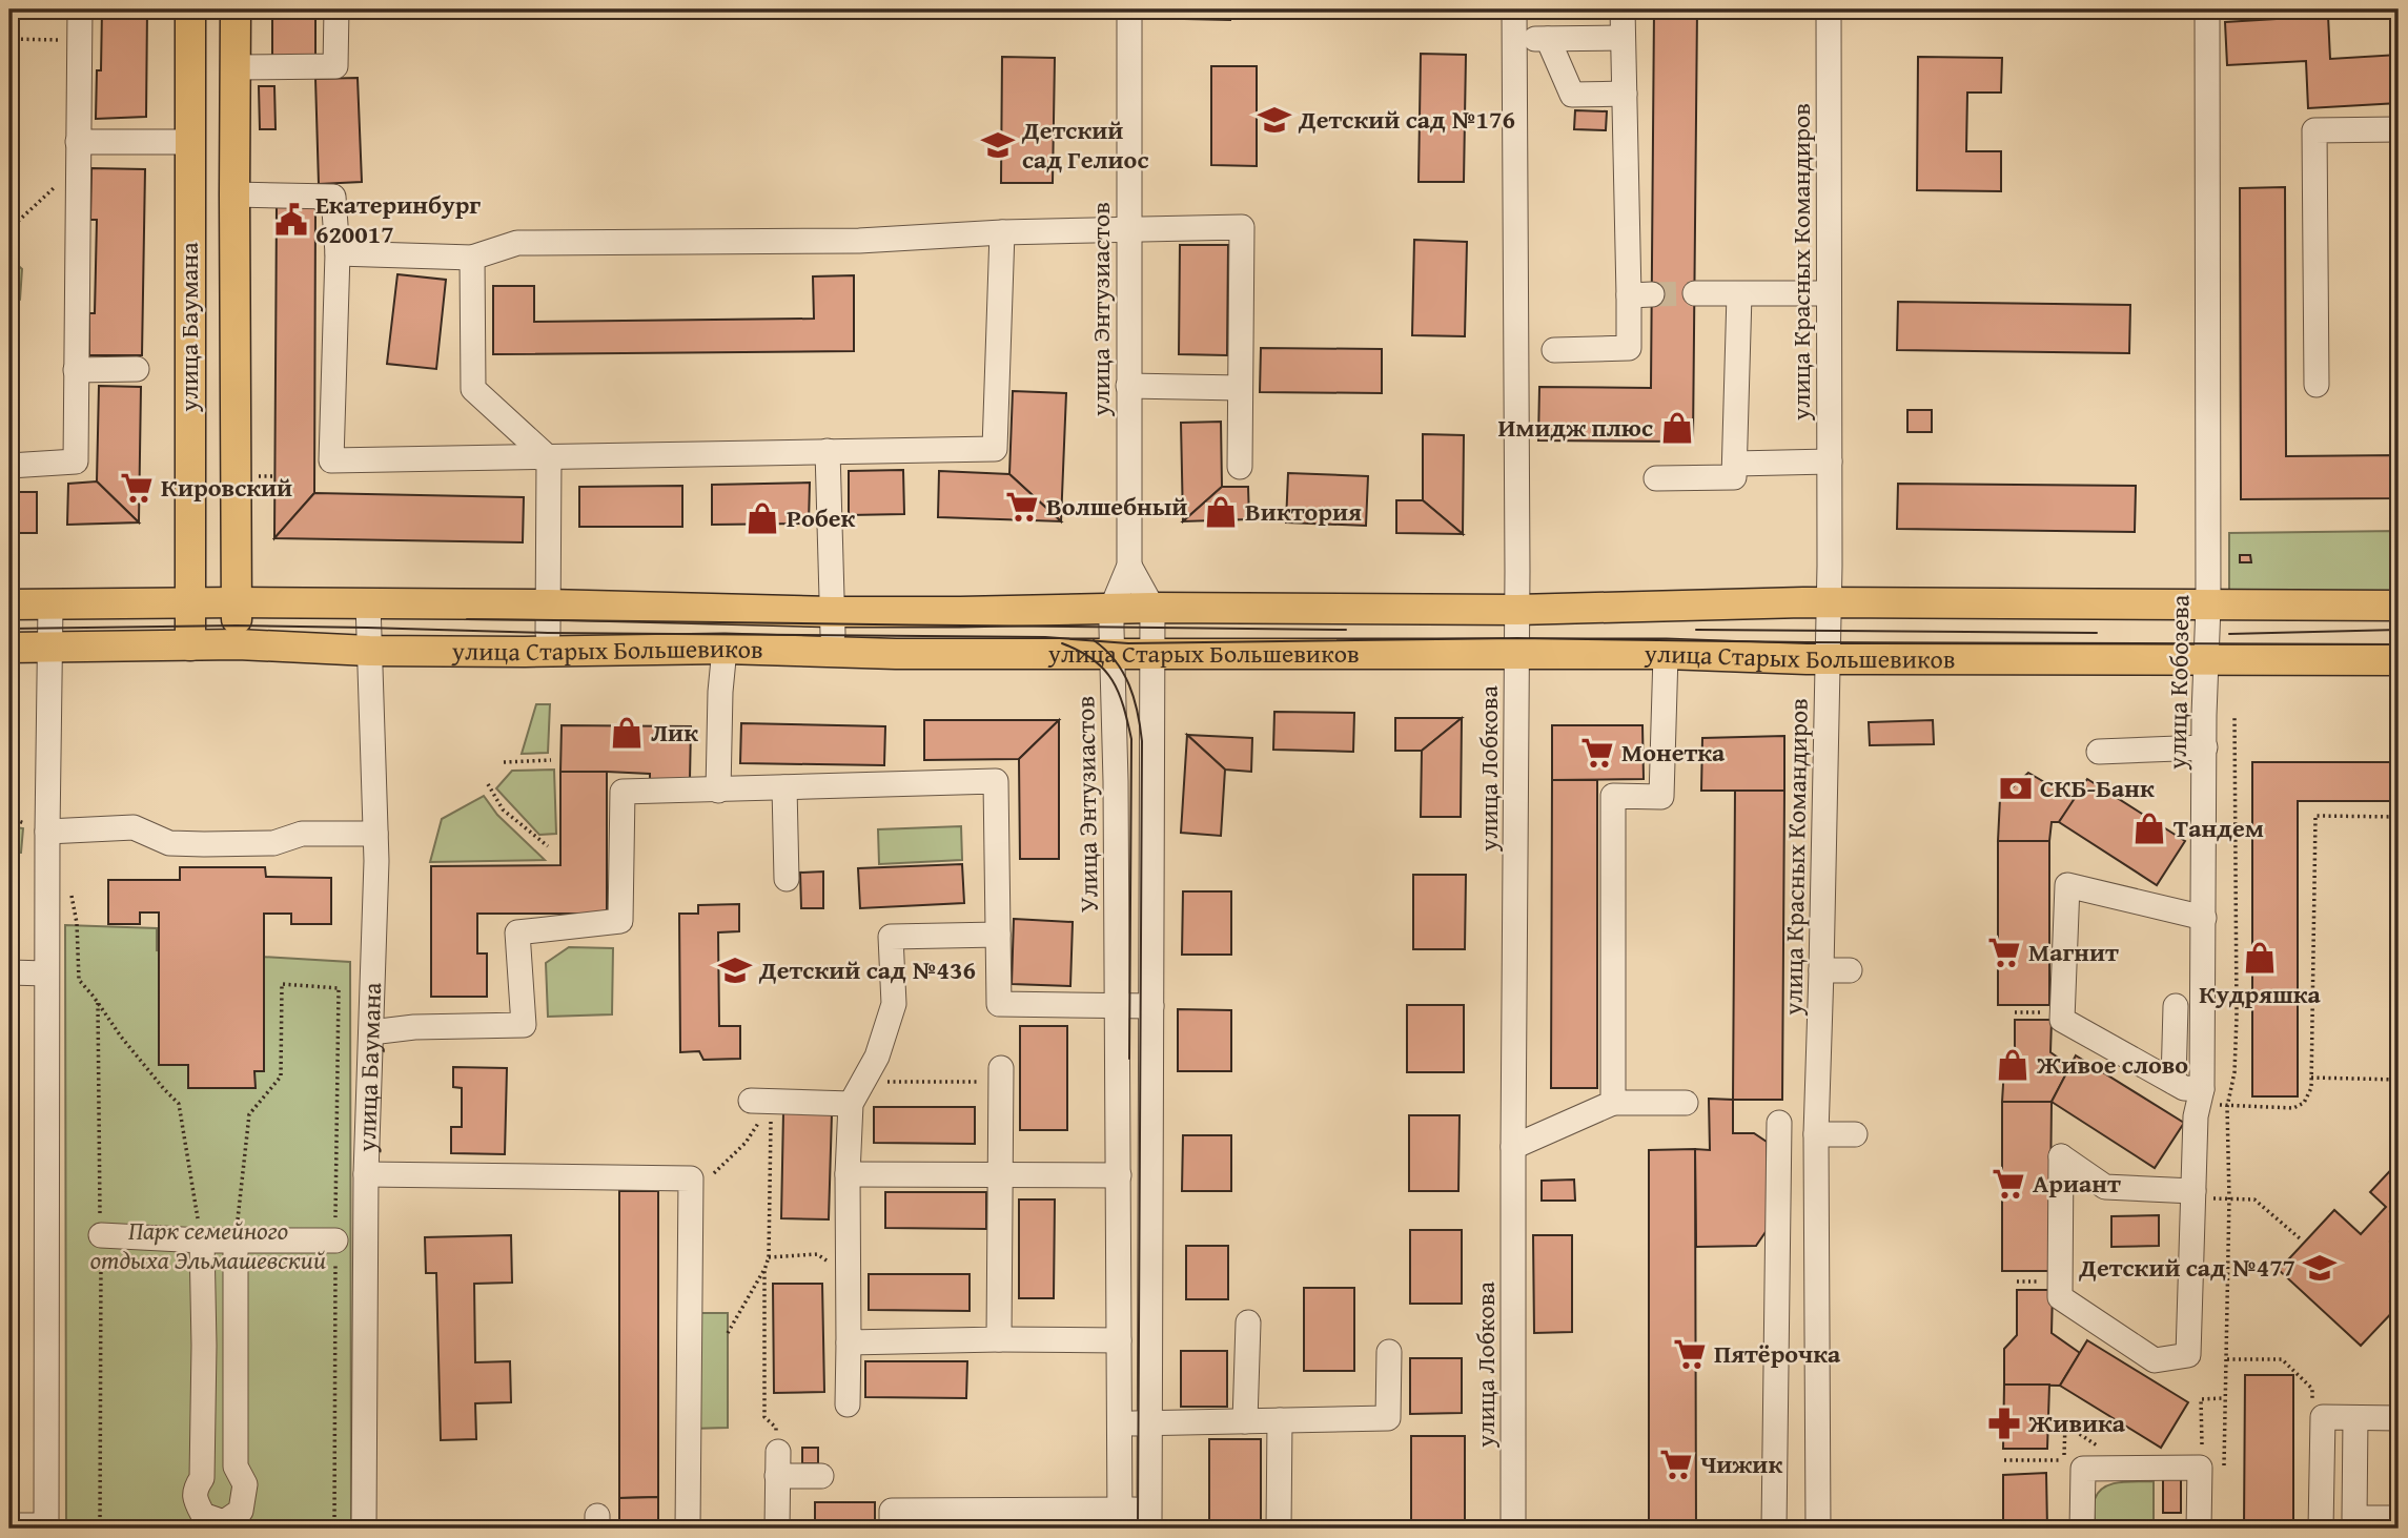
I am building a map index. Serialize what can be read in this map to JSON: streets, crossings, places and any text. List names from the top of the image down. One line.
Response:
{"streets":{"main road":["улица Баумана","улица Старых Большевиков"],"street":["улица Красных Командиров","улица Энтузиастов","улица Кобозева","улица Лобкова","Улица Энтузиастов"]},"crossings":[["улица Красных Командиров","улица Старых Большевиков"],["улица Энтузиастов","Улица Энтузиастов"],["улица Баумана","улица Старых Большевиков"],["улица Старых Большевиков","улица Кобозева"],["улица Старых Большевиков","улица Лобкова"],["улица Старых Большевиков","Улица Энтузиастов"]],"parks":["Парк семейного отдыха Эльмашевский"],"places":{"school or university":["Детский сад №176","Детский сад Гелиос","Детский сад №436","Детский сад №477"],"public building":["Екатеринбург 620017"],"shop":["Имидж плюс","Виктория","Робек","Лик","Тандем","Кудряшка","Живое слово"],"supermarket":["Кировский","Волшебный","Монетка","Магнит","Ариант","Пятёрочка","Чижик"],"bank":["СКБ-Банк"],"pharmacy":["Живика"]}}
